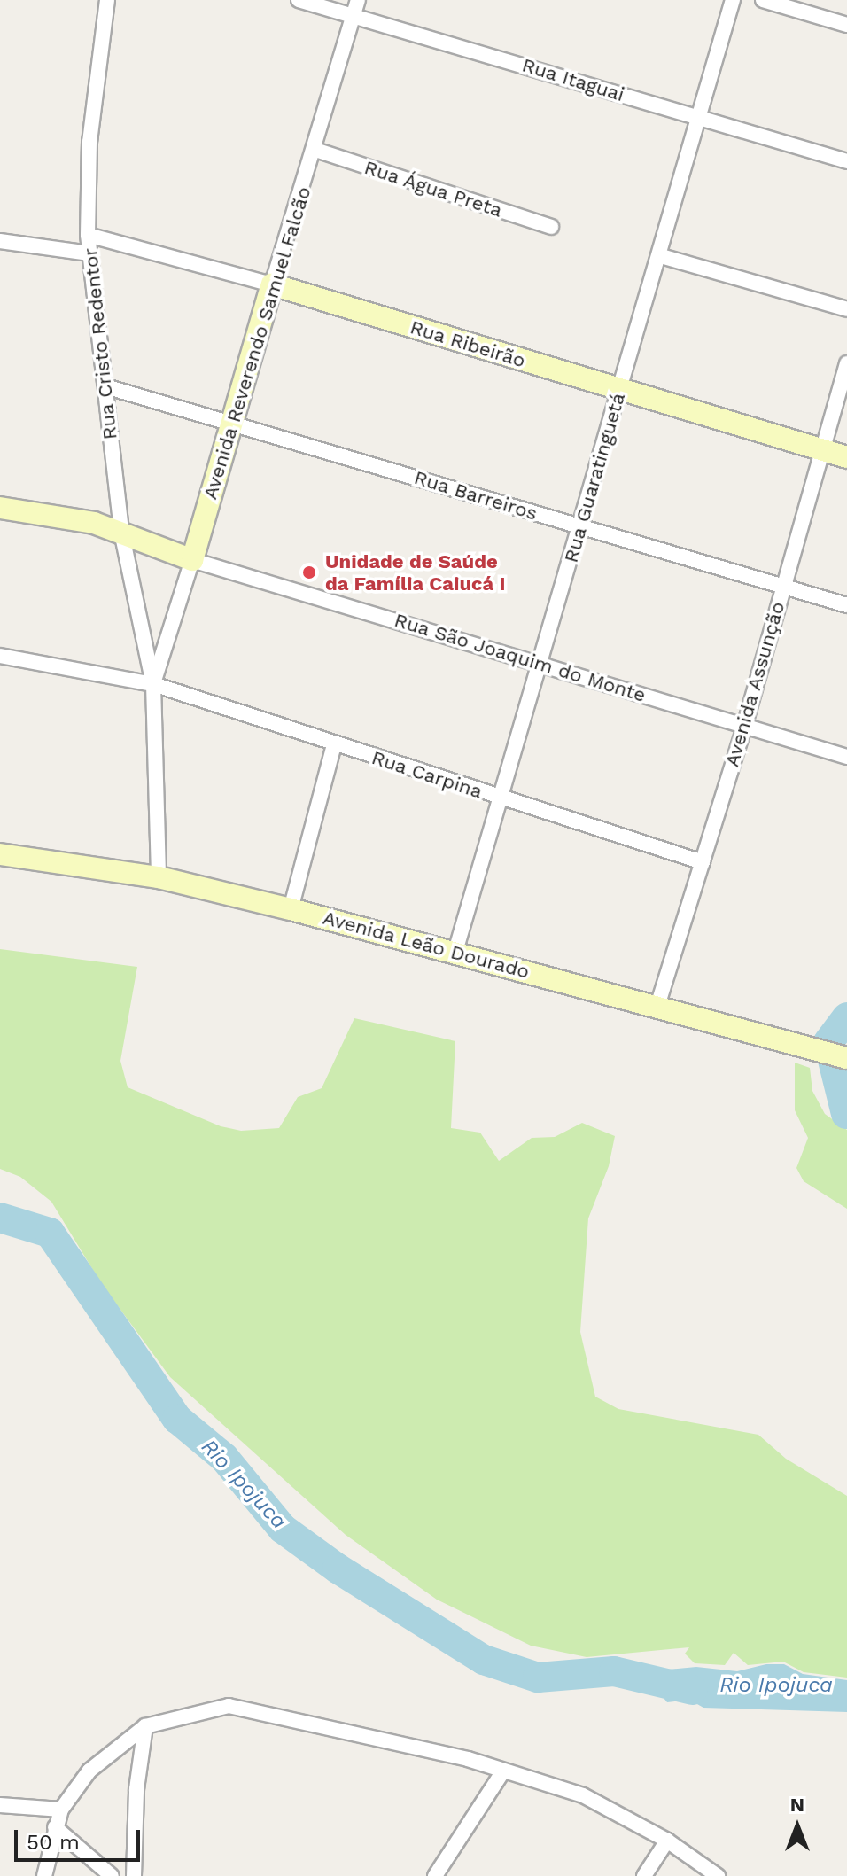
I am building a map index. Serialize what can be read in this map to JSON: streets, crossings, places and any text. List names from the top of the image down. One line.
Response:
{"streets":{"main road":["Avenida Reverendo Samuel Falcão","Rua Ribeirão","Avenida Leão Dourado"],"street":["Rua Itaguai","Rua Água Preta","Rua Cristo Redentor","Rua Guaratinguetá","Rua Barreiros","Rua São Joaquim do Monte","Avenida Assunção","Rua Carpina"]},"crossings":[["Rua Itaguai","Avenida Reverendo Samuel Falcão"],["Rua Itaguai","Rua Guaratinguetá"],["Rua Água Preta","Avenida Reverendo Samuel Falcão"],["Avenida Reverendo Samuel Falcão","Rua Cristo Redentor"],["Avenida Reverendo Samuel Falcão","Rua Ribeirão"],["Avenida Reverendo Samuel Falcão","Rua Barreiros"],["Avenida Reverendo Samuel Falcão","Rua São Joaquim do Monte"],["Avenida Reverendo Samuel Falcão","Rua Carpina"],["Rua Cristo Redentor","Rua Ribeirão"],["Rua Cristo Redentor","Rua Barreiros"],["Rua Cristo Redentor","Rua Carpina"],["Rua Ribeirão","Rua Guaratinguetá"],["Rua Ribeirão","Avenida Assunção"],["Rua Guaratinguetá","Rua Barreiros"],["Rua Guaratinguetá","Rua São Joaquim do Monte"],["Rua Guaratinguetá","Rua Carpina"],["Rua Guaratinguetá","Avenida Leão Dourado"],["Rua Barreiros","Avenida Assunção"],["Rua São Joaquim do Monte","Avenida Assunção"],["Avenida Assunção","Rua Carpina"],["Avenida Assunção","Avenida Leão Dourado"]],"water":["Rio Ipojuca"],"places":["Unidade de Saúde da Família Caiucá I"],"scale_bar":"50 m","north":"top"}
